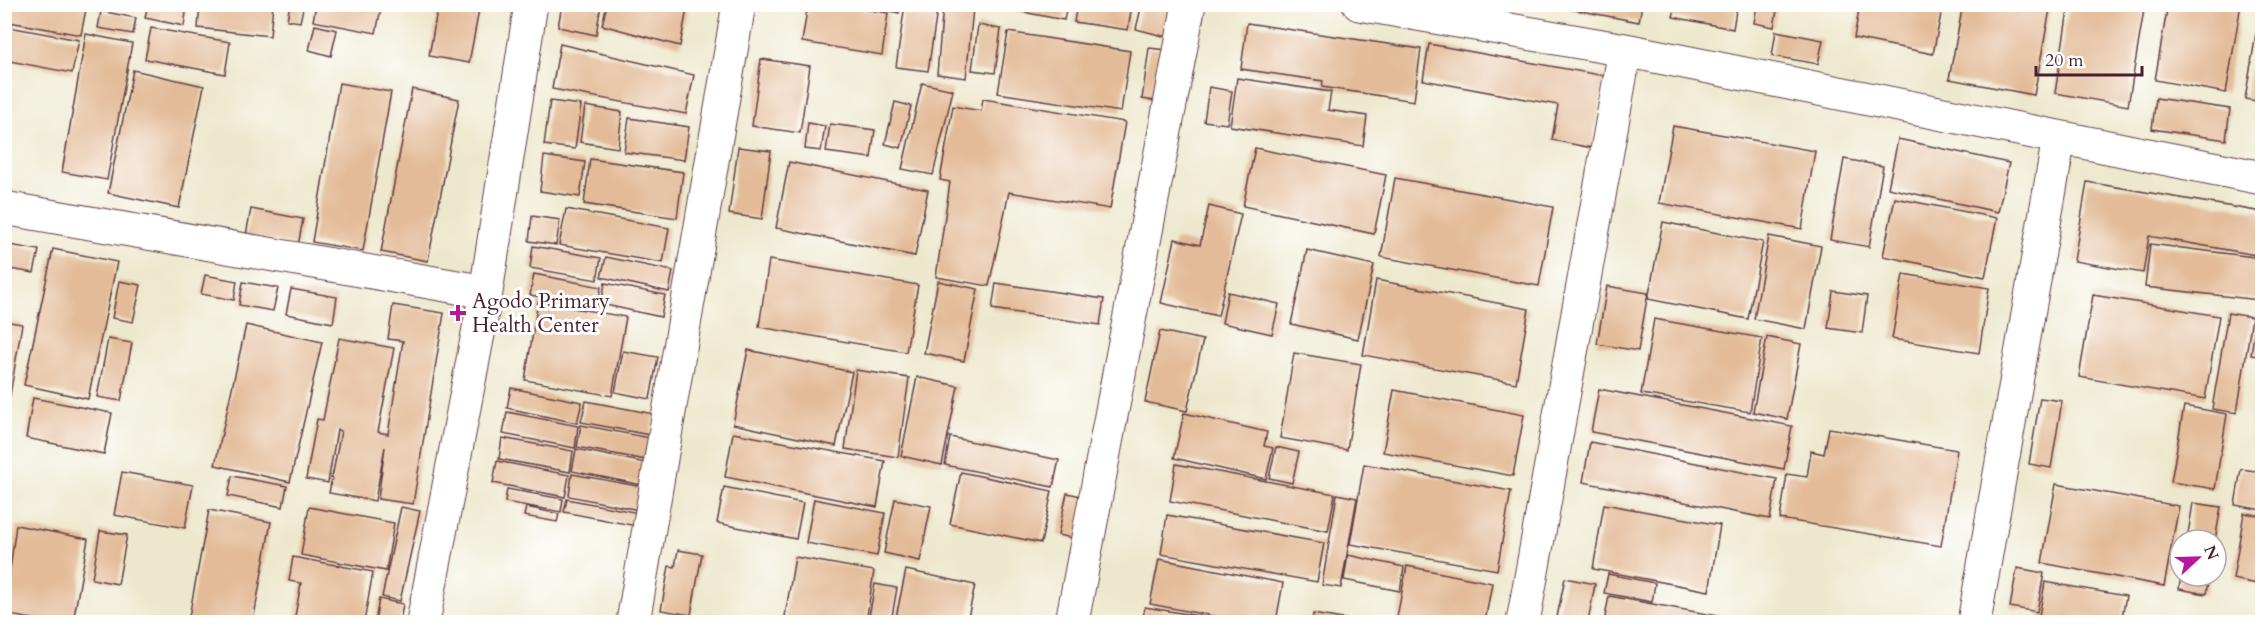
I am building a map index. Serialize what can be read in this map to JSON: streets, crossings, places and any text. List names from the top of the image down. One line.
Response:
{"places":{"health":["Agodo Primary Health Center"]},"scale_bar":"20 m","north":"right"}
